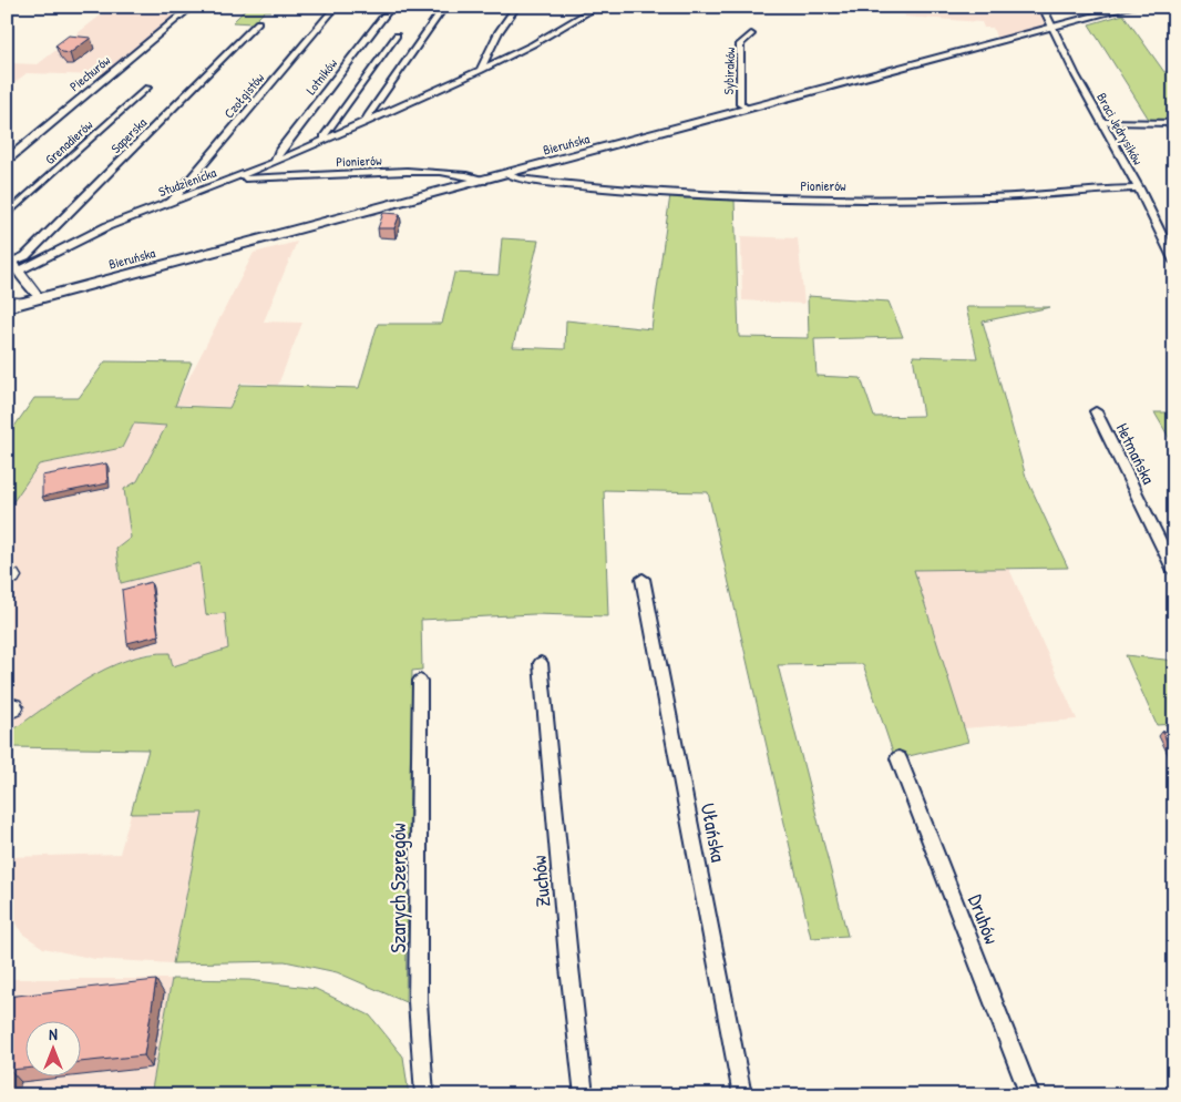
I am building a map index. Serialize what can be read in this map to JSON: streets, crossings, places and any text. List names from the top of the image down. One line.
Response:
{"streets":{"main road":["Bieruńska"],"street":["Sybiraków","Piechurów","Lotników","Czołgistów","Braci Jędrysików","Saperska","Grenadierów","Pionierów","Studzienicka","Hetmańska","Ułańska","Zuchów","Szarych Szeregów","Druhów"]},"crossings":[["Sybiraków","Bieruńska"],["Lotników","Studzienicka"],["Czołgistów","Studzienicka"],["Braci Jędrysików","Bieruńska"],["Braci Jędrysików","Pionierów"],["Bieruńska","Pionierów"],["Pionierów","Studzienicka"]],"north":"top"}
